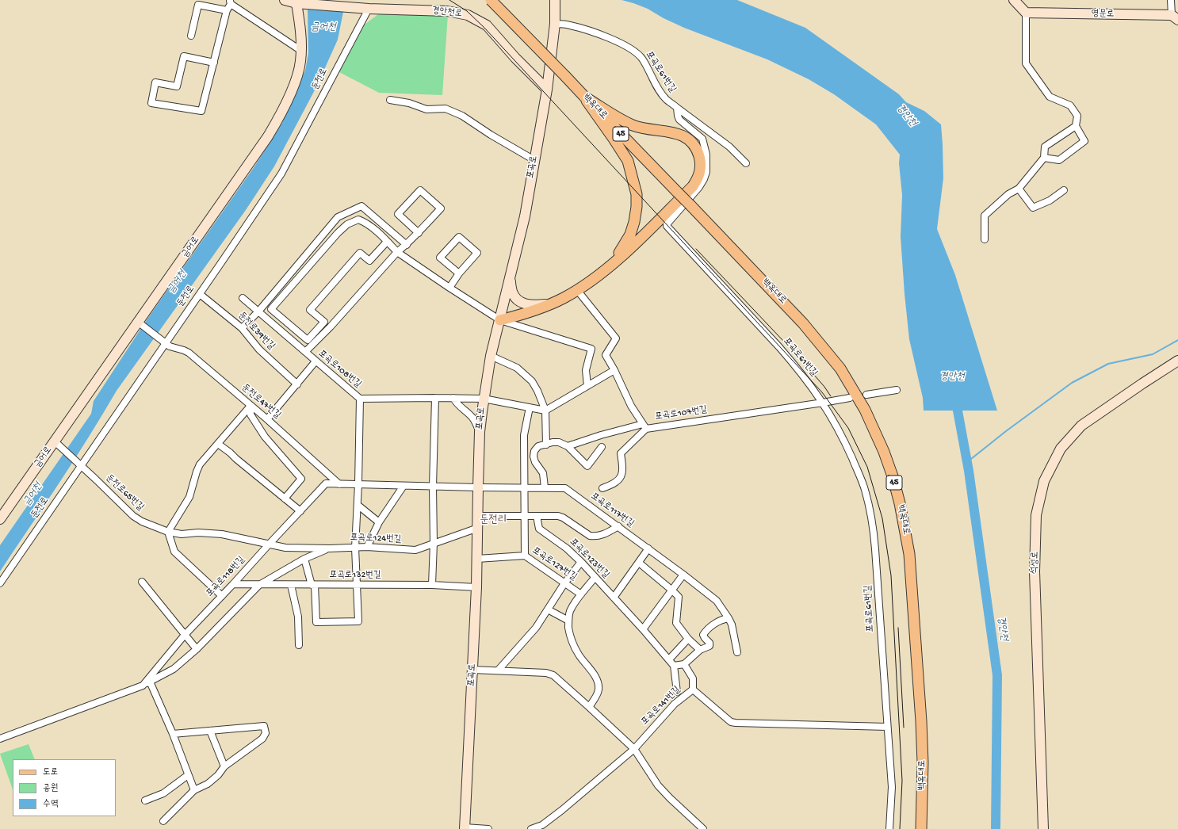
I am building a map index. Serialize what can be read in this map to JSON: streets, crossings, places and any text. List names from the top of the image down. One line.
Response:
{"streets":{"main road":["백옥대로","45"],"street":["경안천로","영문로","포곡로61번길","둔전로","포곡로","금어로","둔전로39번길","포곡로108번길","둔전로47번길","포곡로107번길","둔전로65번길","포곡로117번길","포곡로124번길","포곡로123번길","석성로","포곡로127번길","포곡로132번길","포곡로118번길","포곡로141번길"]},"crossings":[["경안천로","둔전로"],["경안천로","포곡로"],["경안천로","금어로"],["포곡로61번길","포곡로"],["포곡로61번길","포곡로107번길"],["포곡로61번길","포곡로141번길"],["둔전로","둔전로39번길"],["둔전로","둔전로47번길"],["둔전로","둔전로65번길"],["포곡로","포곡로108번길"],["포곡로","포곡로117번길"],["포곡로","포곡로124번길"],["포곡로","포곡로127번길"],["포곡로","포곡로132번길"],["포곡로","포곡로118번길"],["금어로","둔전로47번길"],["금어로","둔전로65번길"],["둔전로47번길","포곡로118번길"],["둔전로65번길","포곡로124번길"],["둔전로65번길","포곡로118번길"],["포곡로117번길","포곡로118번길"],["포곡로124번길","포곡로118번길"],["포곡로132번길","포곡로118번길"]],"districts":["둔전리"],"water":["금어천","경안천"],"legend":["도로","공원","수역"]}
